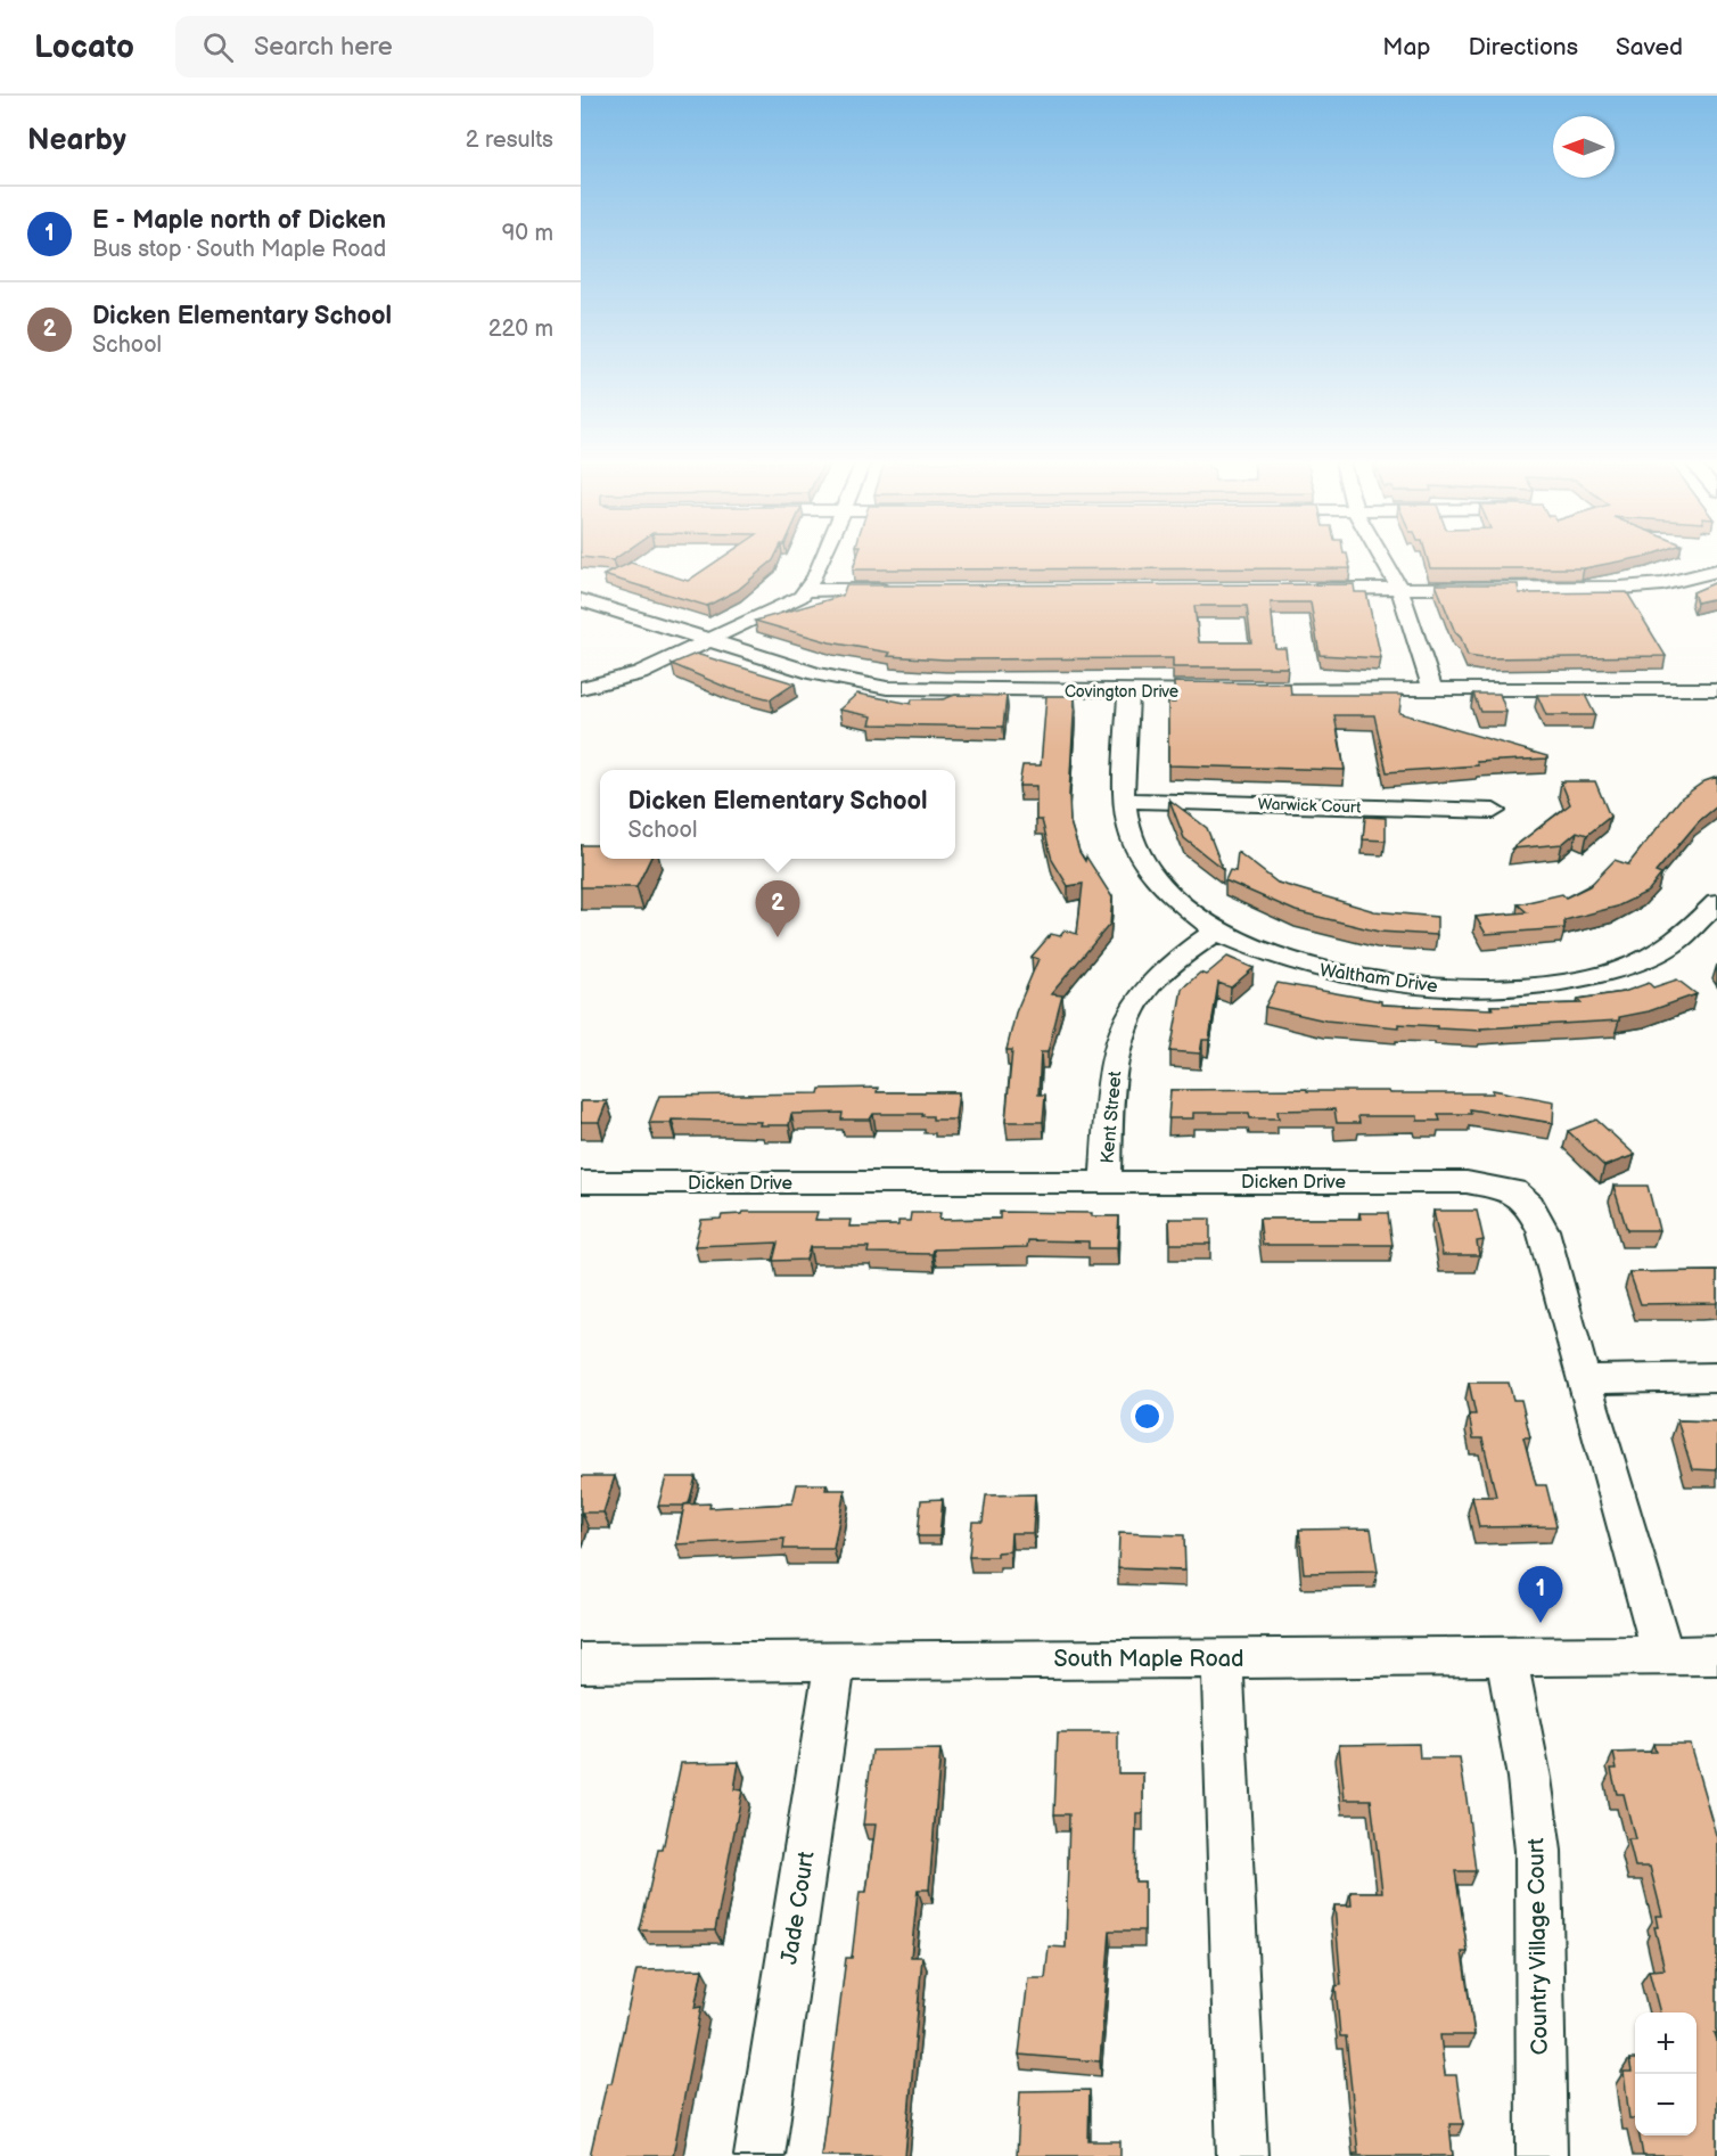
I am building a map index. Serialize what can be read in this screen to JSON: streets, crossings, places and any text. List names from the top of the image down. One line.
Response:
{"streets":{"street":["Covington Drive","Warwick Court","Waltham Drive","Kent Street","Dicken Drive","South Maple Road","Jade Court","Country Village Court"]},"crossings":[["Covington Drive","Waltham Drive"],["Warwick Court","Waltham Drive"],["Waltham Drive","Kent Street"],["Kent Street","Dicken Drive"],["Dicken Drive","South Maple Road"],["South Maple Road","Jade Court"],["South Maple Road","Country Village Court"]],"north":"left","page":{"header":"Locato","search":"Search here","nav":["Map","Directions","Saved"],"heading":["Nearby","2 results"],"list":[{"mark":"1","name":"E - Maple north of Dicken","note":"Bus stop · South Maple Road","value":"90 m"},{"mark":"2","name":"Dicken Elementary School","note":"School","value":"220 m"}],"popup":["Dicken Elementary School","School"],"pins":["2","1"],"map_buttons":["+","−"]}}
